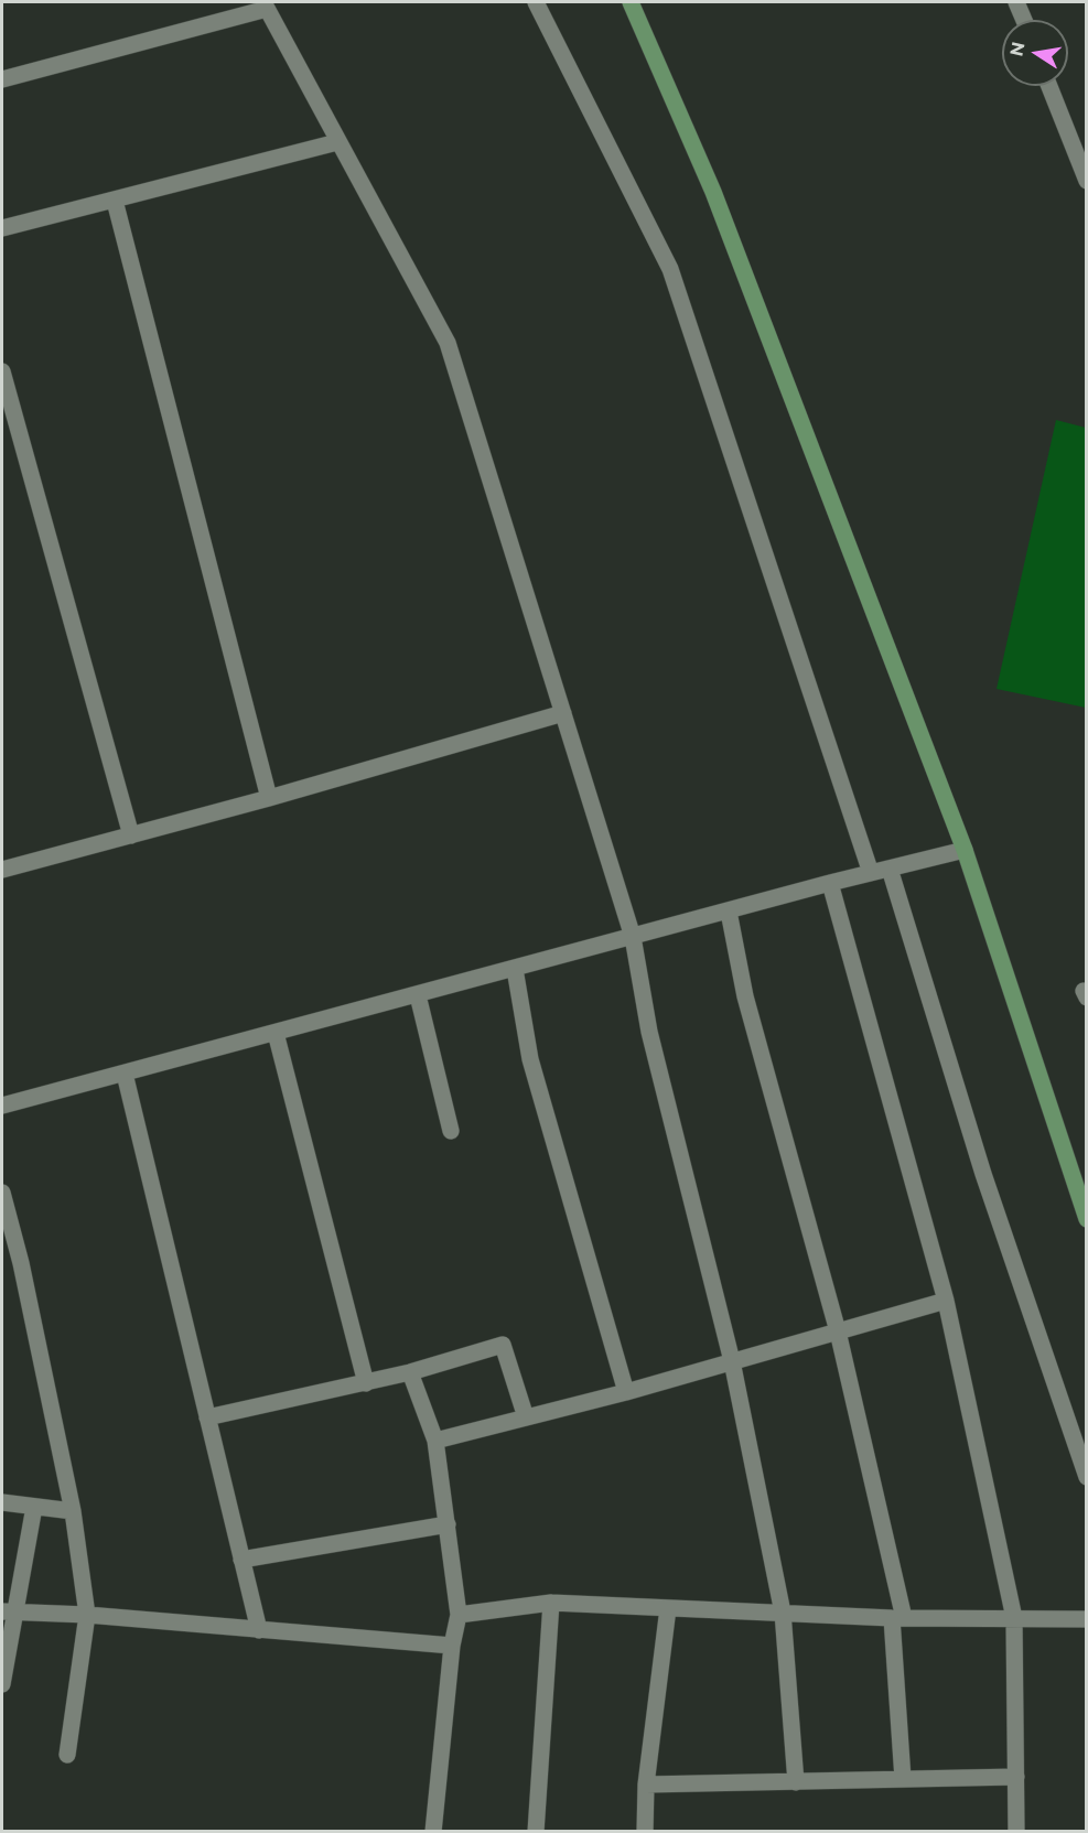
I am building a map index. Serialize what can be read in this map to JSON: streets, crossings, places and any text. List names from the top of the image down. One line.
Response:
{"north":"left"}
